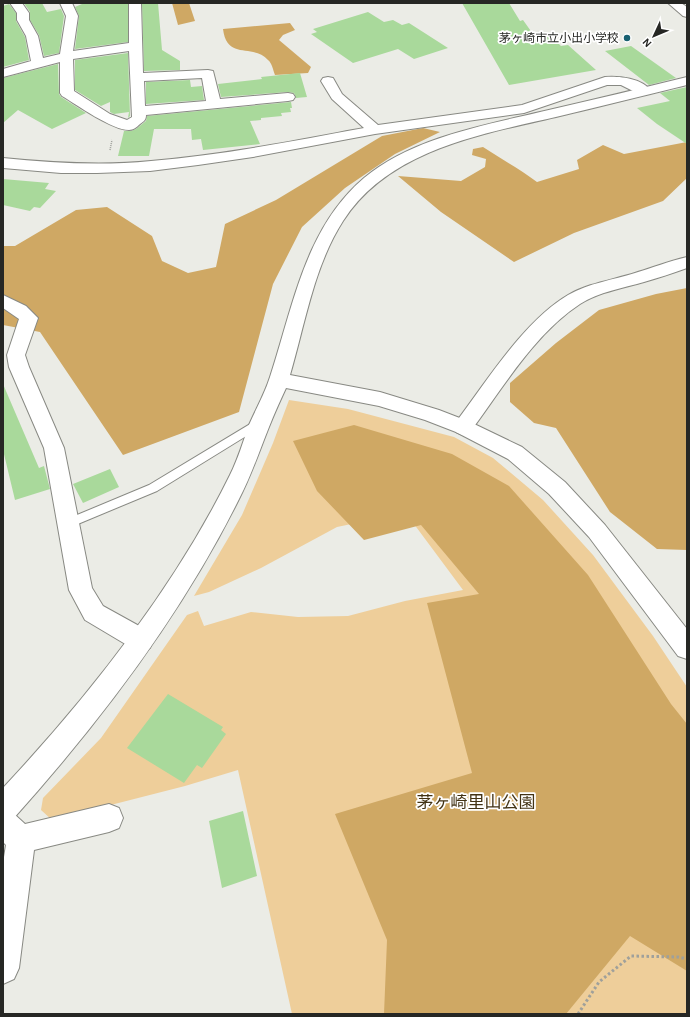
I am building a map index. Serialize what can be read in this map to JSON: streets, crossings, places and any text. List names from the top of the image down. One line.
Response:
{"parks":["茅ヶ崎里山公園"],"places":["茅ヶ崎市立小出小学校"],"north":"bottom left"}
